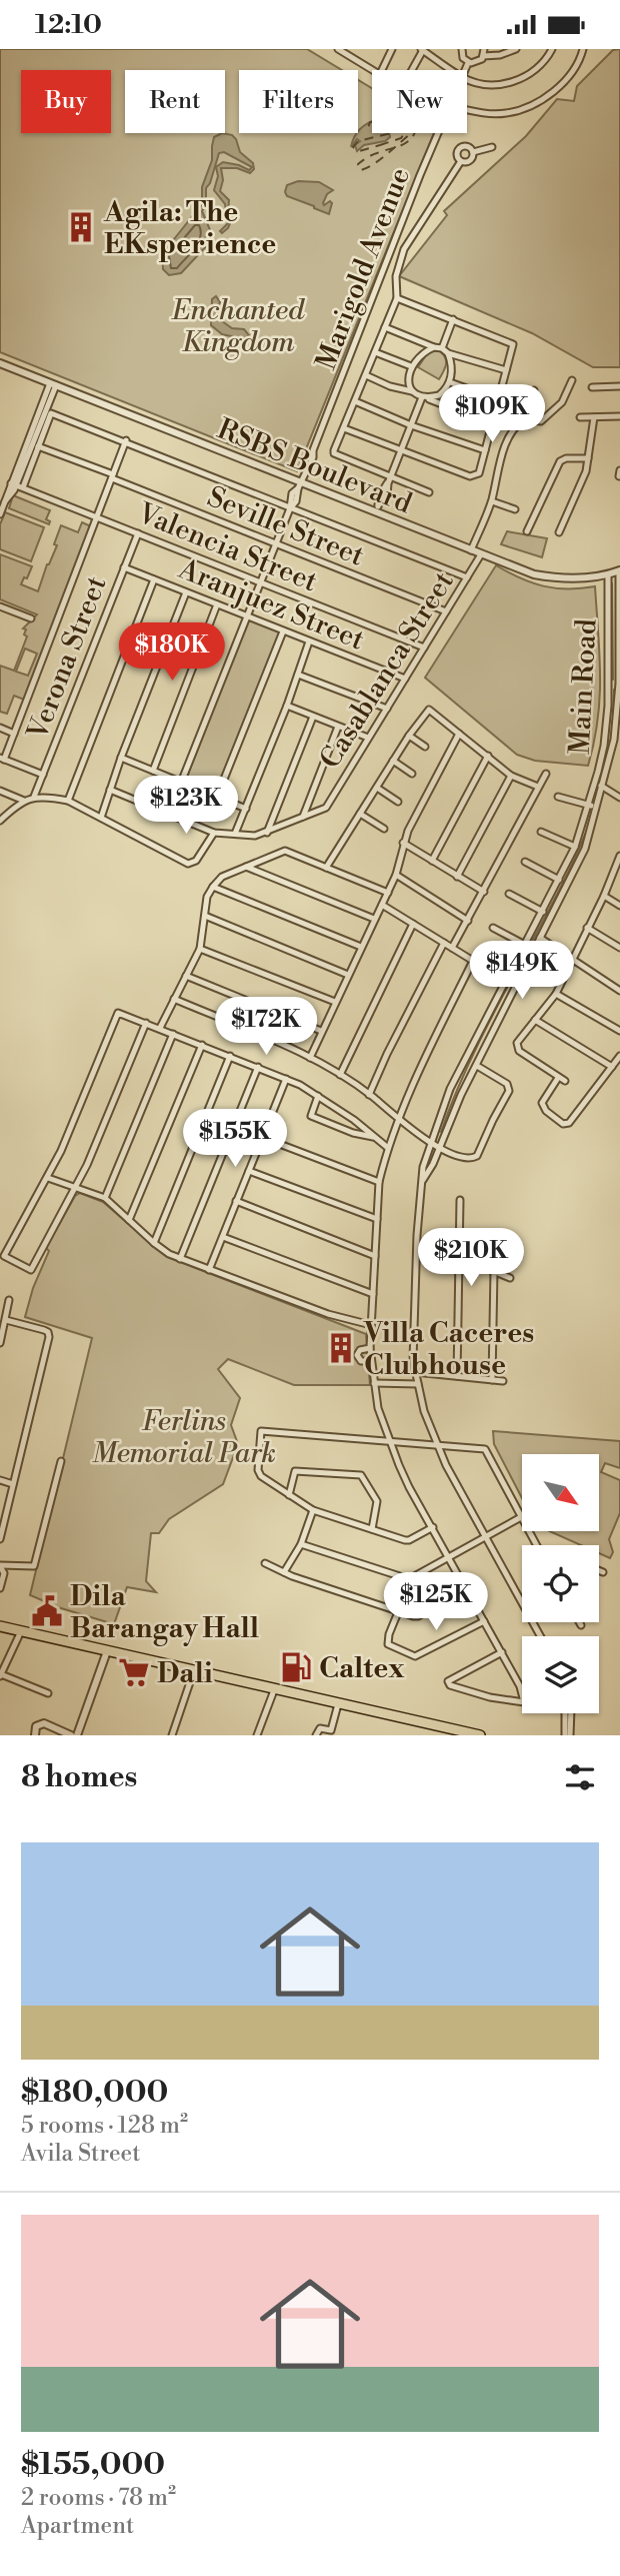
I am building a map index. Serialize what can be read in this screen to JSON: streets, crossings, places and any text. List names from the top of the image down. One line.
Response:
{"streets":{"street":["Marigold Avenue","RSBS Boulevard","Seville Street","Valencia Street","Aranjuez Street","Verona Street","Casablanca Street","Main Road"]},"crossings":[["Marigold Avenue","RSBS Boulevard"],["Marigold Avenue","Seville Street"],["Marigold Avenue","Valencia Street"],["Marigold Avenue","Aranjuez Street"],["RSBS Boulevard","Casablanca Street"],["RSBS Boulevard","Main Road"],["Seville Street","Casablanca Street"],["Valencia Street","Verona Street"],["Valencia Street","Casablanca Street"],["Aranjuez Street","Verona Street"],["Aranjuez Street","Casablanca Street"]],"parks":["Enchanted Kingdom","Ferlins Memorial Park"],"places":{"building":["Agila: The EKsperience","Villa Caceres Clubhouse"],"public building":["Dila Barangay Hall"],"fuel station":["Caltex"],"supermarket":["Dali"]},"north":"bottom right","page":{"status":"12:10","chip":["Buy","Rent","Filters","New"],"price":["$109K","$180K","$123K","$149K","$172K","$155K","$210K","$125K"],"heading":"8 homes","list":[{"name":"$180,000","note":"5 rooms · 128 m² · Avila Street"},{"name":"$155,000","note":"2 rooms · 78 m² · Apartment"}]}}
